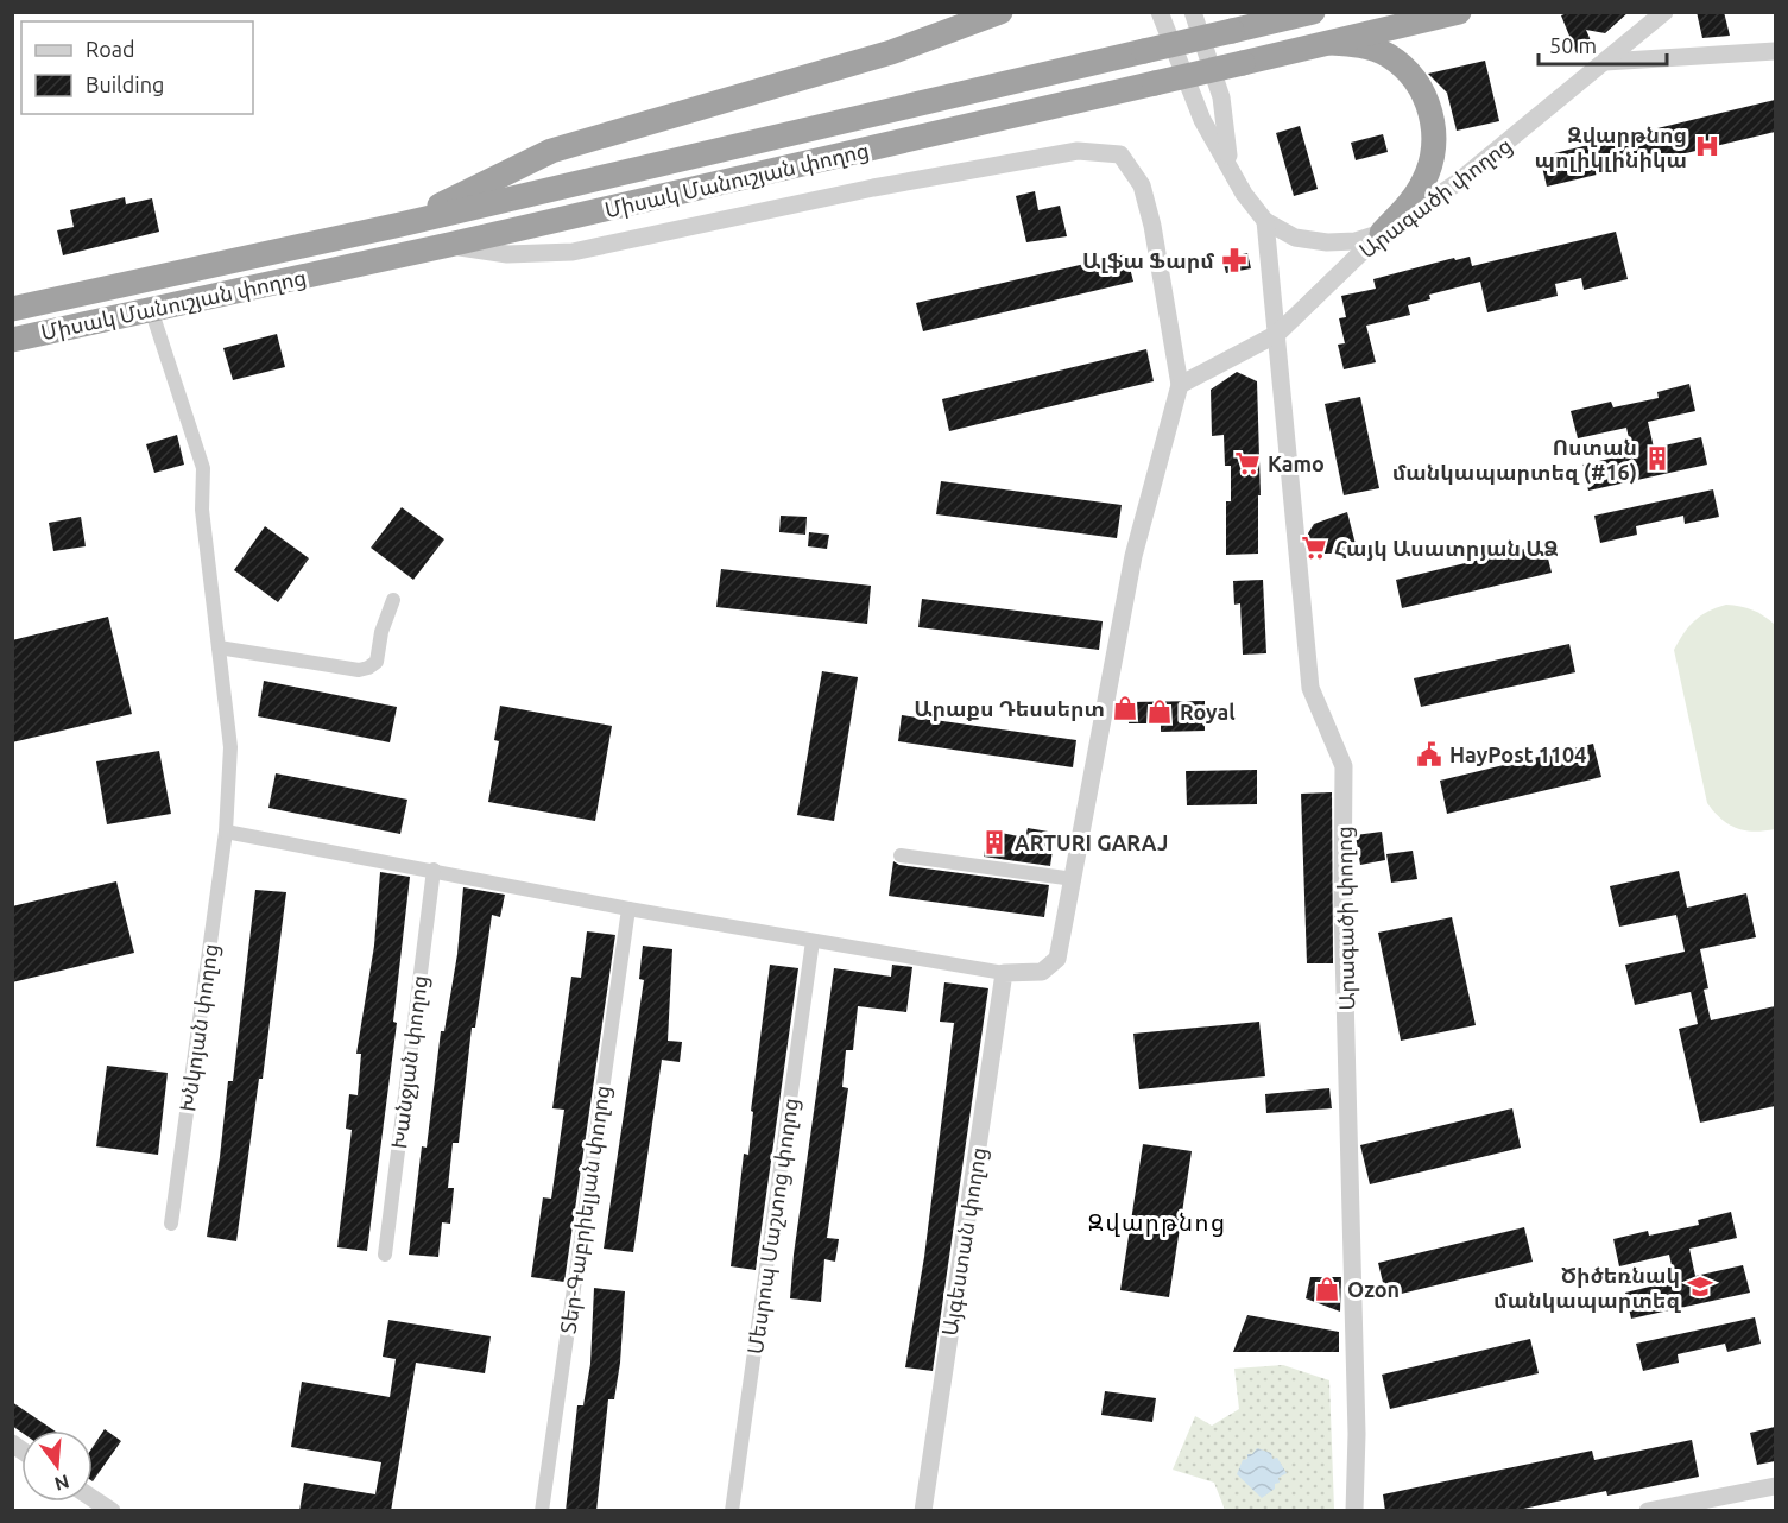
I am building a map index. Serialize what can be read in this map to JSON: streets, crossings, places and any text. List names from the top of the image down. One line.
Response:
{"streets":{"highway":["Միսակ Մանուշյան փողոց"],"street":["Արագածի փողոց","Խնկոյան փողոց","Խանջյան փողոց","Տեր-Գաբրիելյան փողոց","Մեսրոպ Մաշտոց փողոց","Այգեստան փողոց"]},"crossings":[["Միսակ Մանուշյան փողոց","Խնկոյան փողոց"]],"districts":["Զվարթնոց"],"places":{"hospital":["Զվարթնոց պոլիկլինիկա"],"pharmacy":["Ալֆա Ֆարմ"],"building":["Ոստան մանկապարտեզ (#16)","ARTURI GARAJ"],"supermarket":["Kamo","Հայկ Ասատրյան ԱՁ"],"shop":["Արաքս Դեսսերտ","Royal","Ozon"],"public building":["HayPost 1104"],"school or university":["Ծիծեռնակ մանկապարտեզ"]},"legend":["Road","Building"],"scale_bar":"50 m","north":"bottom"}
